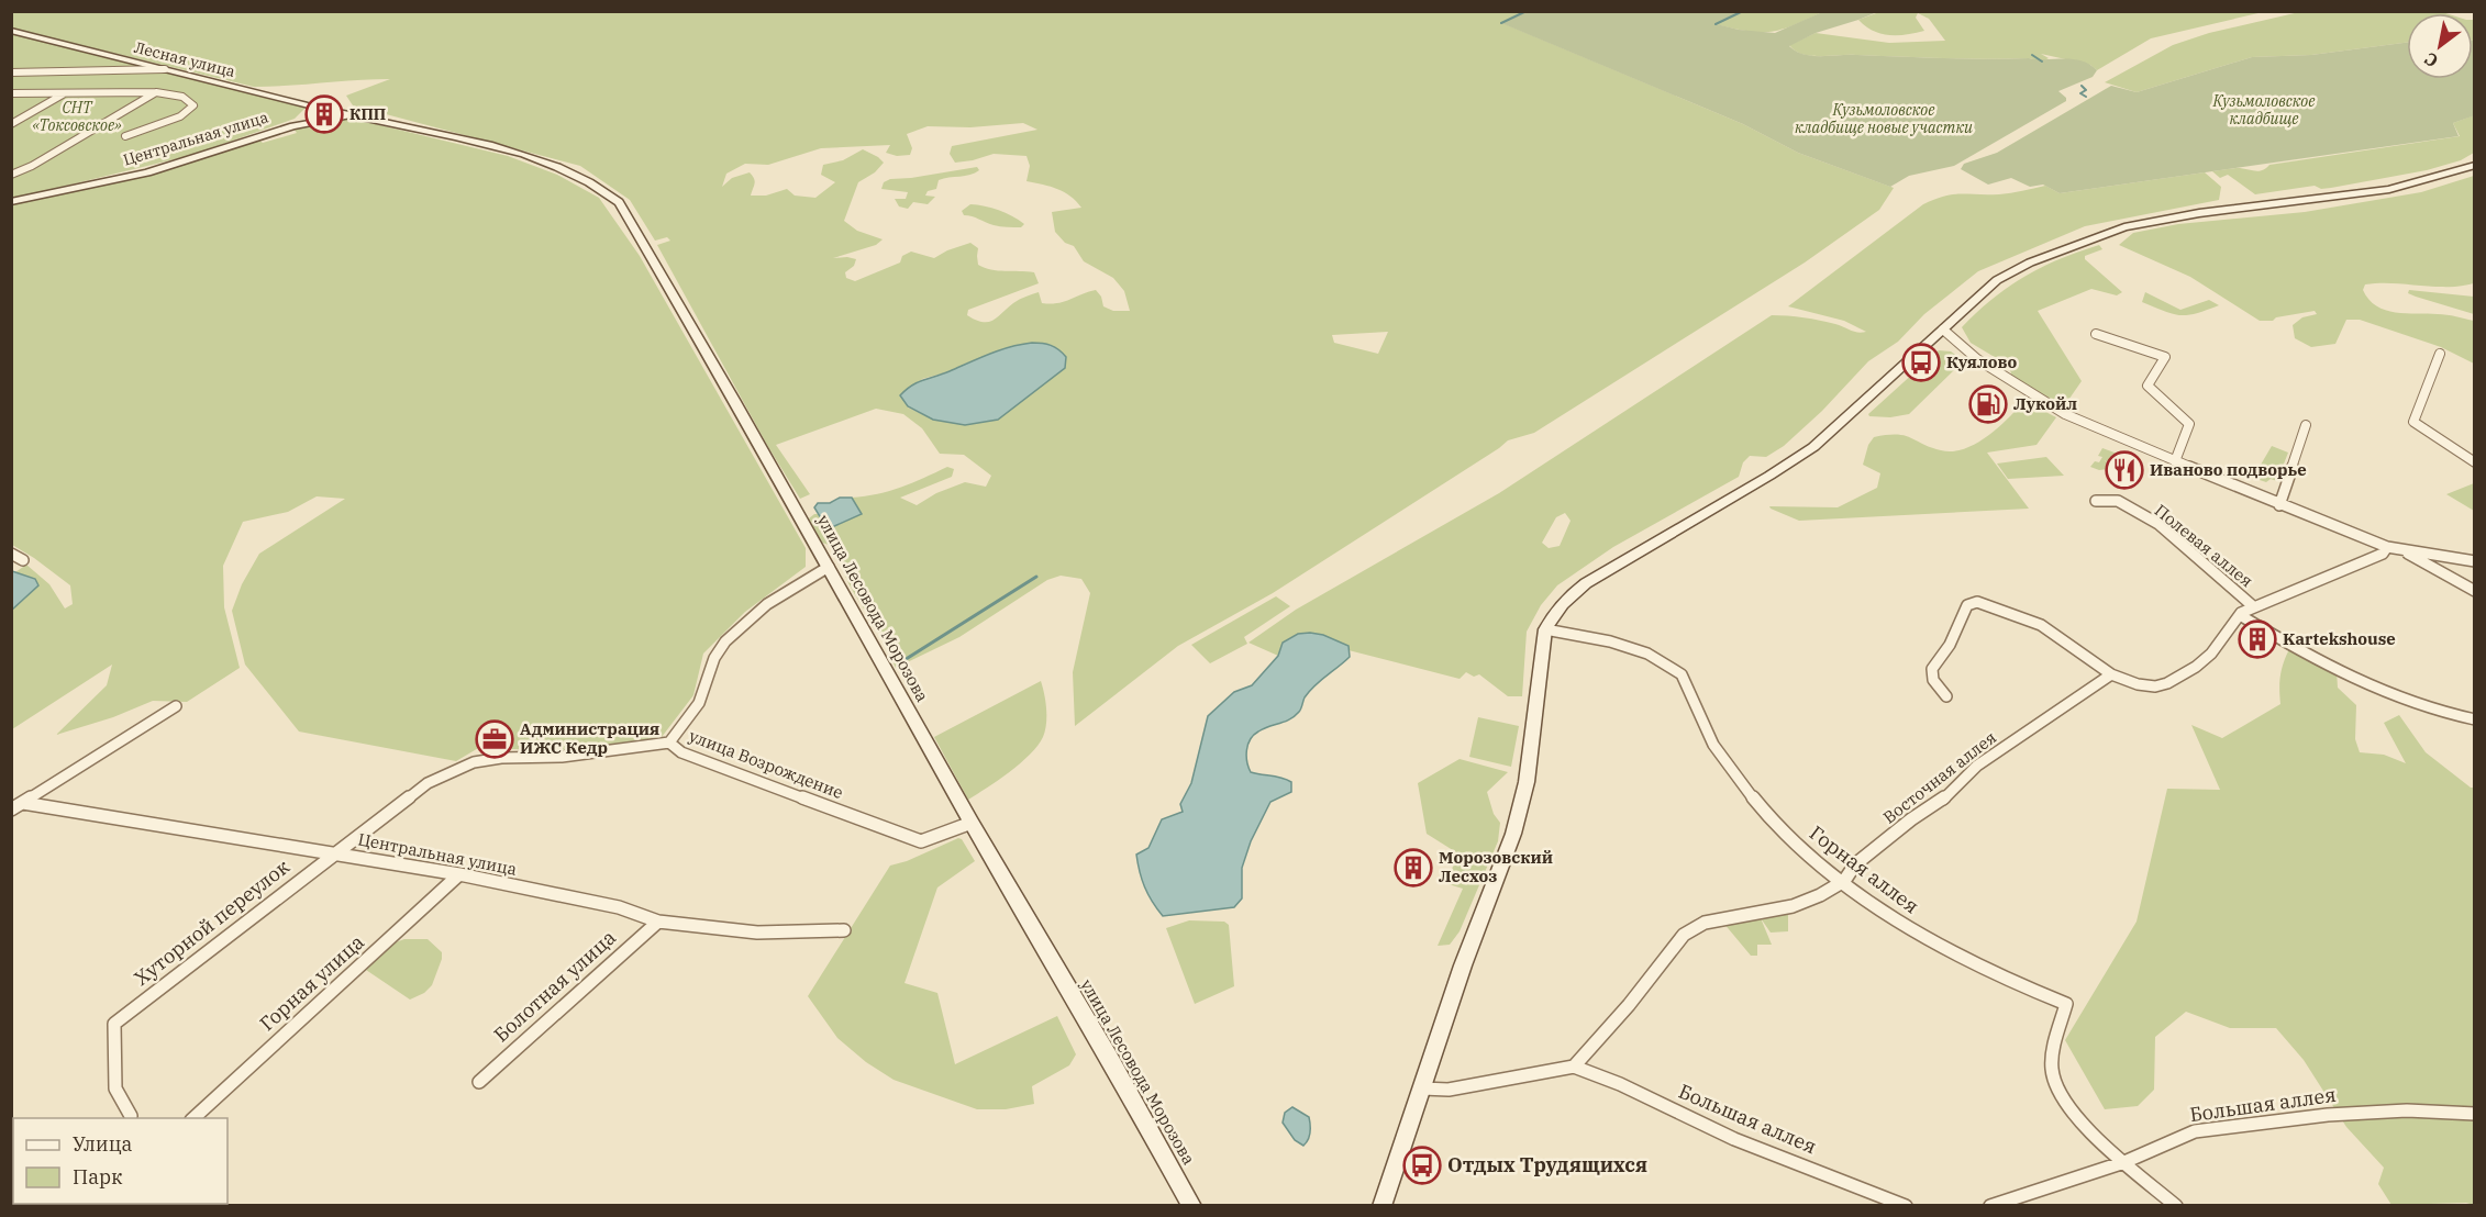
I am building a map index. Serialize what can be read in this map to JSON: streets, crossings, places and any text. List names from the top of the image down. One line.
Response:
{"streets":{"street":["Лесная улица","Центральная улица","Полевая аллея","улица Лесовода Морозова","улица Возрождение","Восточная аллея","Горная аллея","Хуторной переулок","Горная улица","Болотная улица","Большая аллея"]},"crossings":[["Лесная улица","Центральная улица"],["Лесная улица","улица Лесовода Морозова"],["Центральная улица","улица Возрождение"],["Центральная улица","Хуторной переулок"],["Центральная улица","Горная улица"],["Центральная улица","Болотная улица"],["улица Лесовода Морозова","улица Возрождение"],["улица Возрождение","Хуторной переулок"],["Восточная аллея","Горная аллея"],["Восточная аллея","Большая аллея"],["Горная аллея","Большая аллея"]],"parks":["Кузьмоловское кладбище","СНТ «Токсовское»","Кузьмоловское кладбище новые участки"],"places":{"building":["КПП","Kartekshouse","Морозовский Лесхоз"],"bus stop":["Куялово","Отдых Трудящихся"],"fuel station":["Лукойл"],"restaurant":["Иваново подворье"],"office":["Администрация ИЖС Кедр"]},"legend":["Улица","Парк"],"north":"bottom left"}
